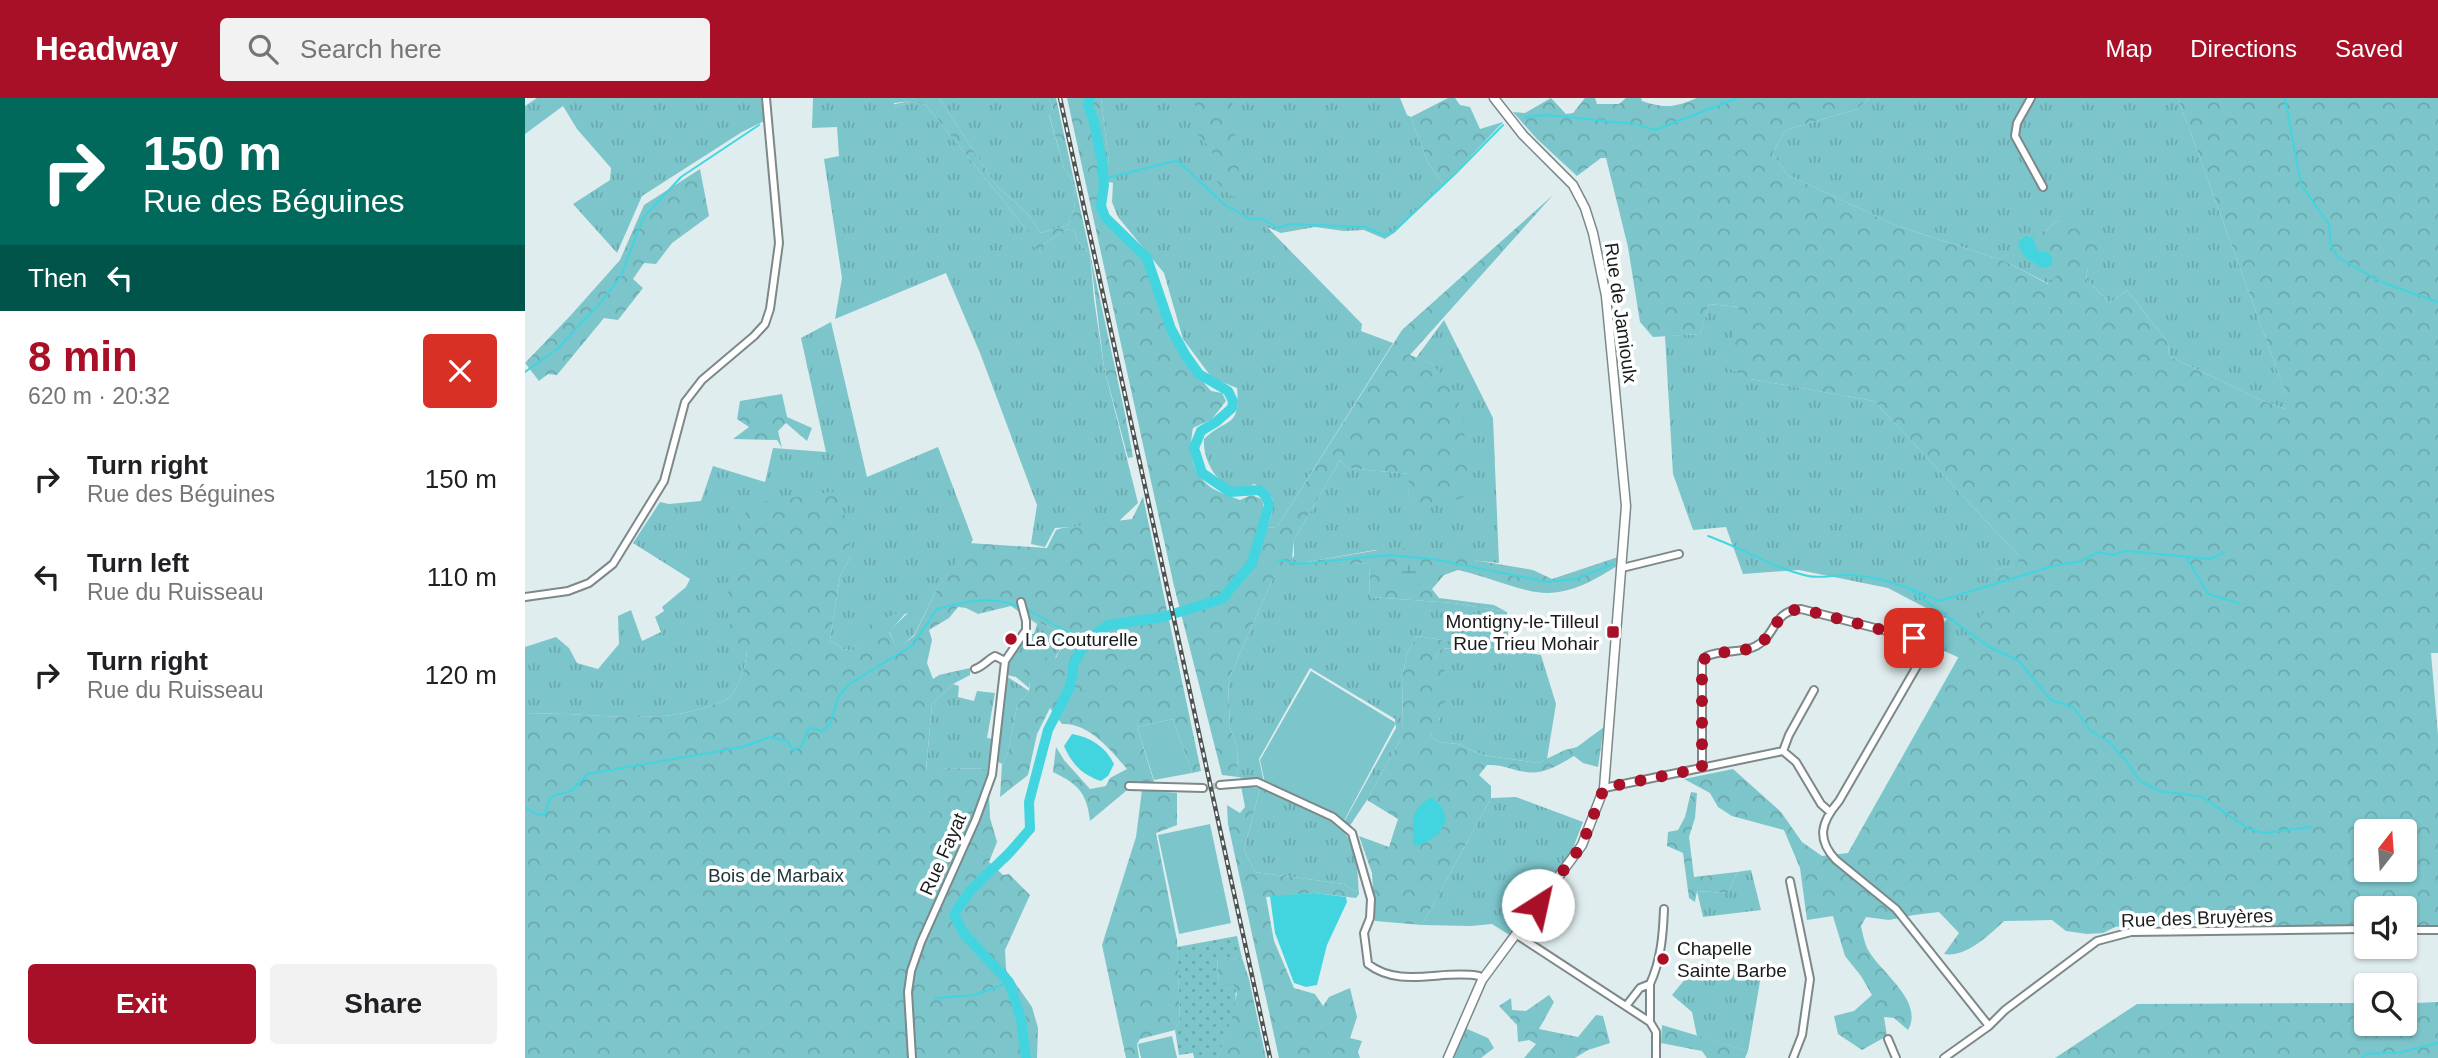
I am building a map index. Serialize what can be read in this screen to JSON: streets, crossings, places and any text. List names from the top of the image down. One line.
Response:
{"streets":{"street":["Rue de Jamioulx","Rue Fayat","Rue des Bruyères"]},"parks":["Bois de Marbaix"],"places":{"transit":["Montigny-le-Tilleul Rue Trieu Mohair"],"other":["La Couturelle","Chapelle Sainte Barbe"]},"north":"top","page":{"header":"Headway","search":"Search here","nav":["Map","Directions","Saved"],"turn":["150 m","Rue des Béguines"],"then":"Then","heading":["8 min","620 m · 20:32"],"list":[{"name":"Turn right","note":"Rue des Béguines","value":"150 m"},{"name":"Turn left","note":"Rue du Ruisseau","value":"110 m"},{"name":"Turn right","note":"Rue du Ruisseau","value":"120 m"}],"buttons":["Exit","Share"]}}
